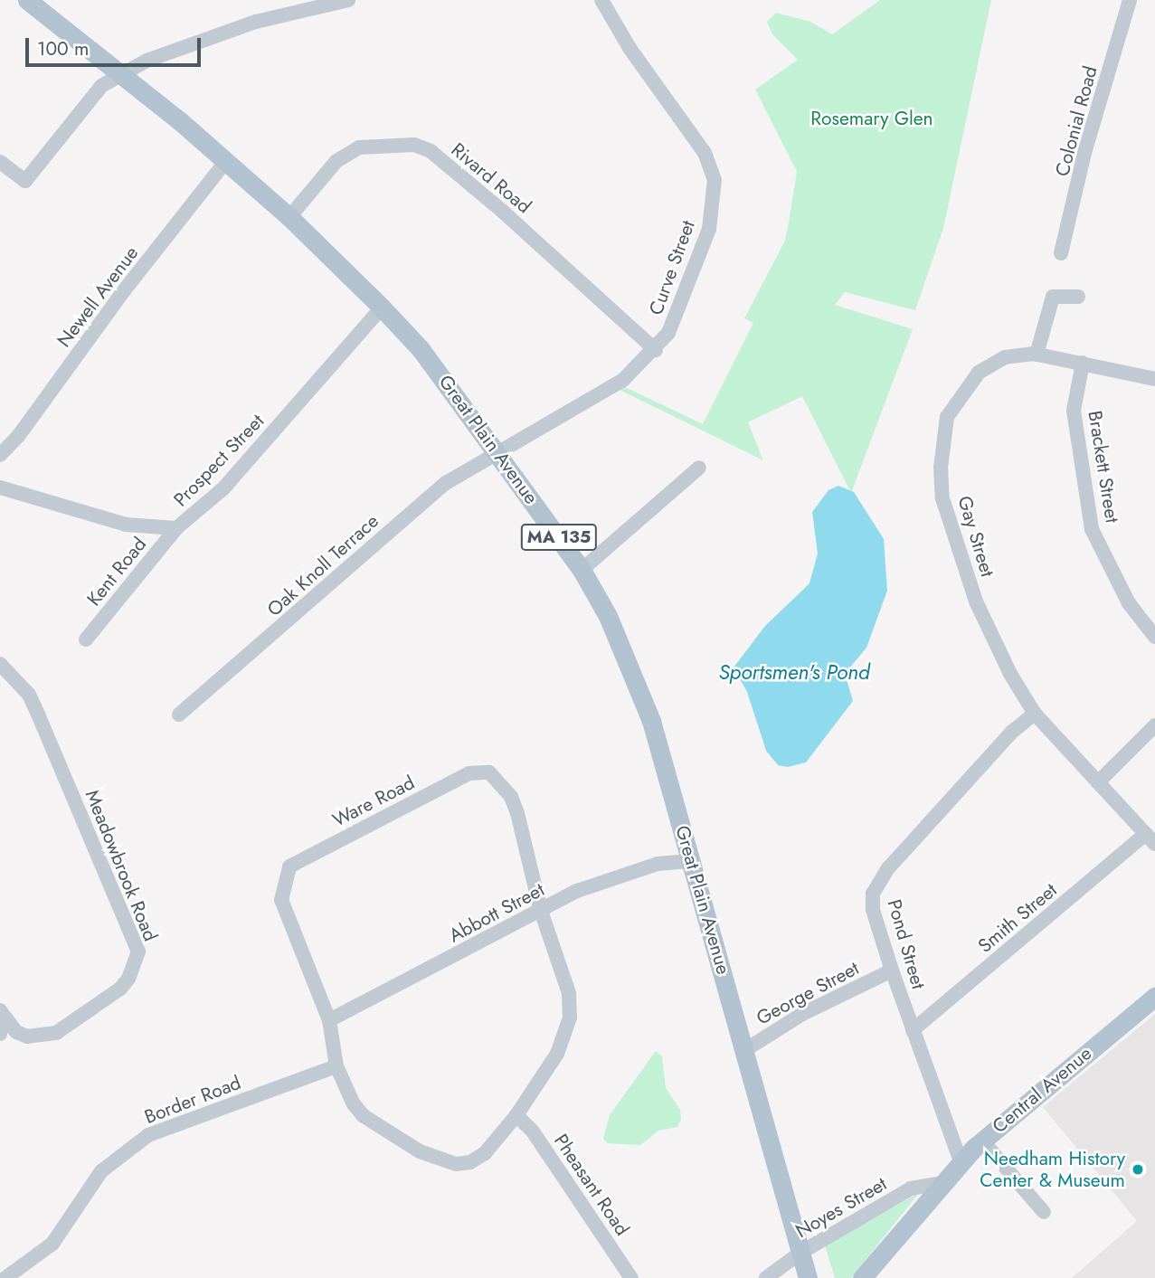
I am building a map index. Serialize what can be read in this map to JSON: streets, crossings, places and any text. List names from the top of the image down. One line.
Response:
{"streets":{"main road":["Great Plain Avenue","MA 135","Central Avenue"],"street":["Colonial Road","Rivard Road","Curve Street","Newell Avenue","Prospect Street","Brackett Street","Gay Street","Oak Knoll Terrace","Kent Road","Ware Road","Meadowbrook Road","Abbott Street","Smith Street","Pond Street","George Street","Border Road","Pheasant Road","Noyes Street"]},"crossings":[["Rivard Road","Curve Street"],["Rivard Road","Great Plain Avenue"],["Curve Street","Great Plain Avenue"],["Curve Street","Oak Knoll Terrace"],["Newell Avenue","Great Plain Avenue"],["Great Plain Avenue","Prospect Street"],["Great Plain Avenue","Oak Knoll Terrace"],["Great Plain Avenue","Abbott Street"],["Great Plain Avenue","George Street"],["Great Plain Avenue","Noyes Street"],["Prospect Street","Kent Road"],["Brackett Street","Gay Street"],["Gay Street","Smith Street"],["Gay Street","Pond Street"],["Ware Road","Abbott Street"],["Ware Road","Border Road"],["Ware Road","Pheasant Road"],["Smith Street","Pond Street"],["Pond Street","George Street"],["Pond Street","Central Avenue"],["Central Avenue","Noyes Street"]],"water":["Sportsmen's Pond"],"parks":["Rosemary Glen"],"places":["Needham History Center & Museum"],"scale_bar":"100 m"}
